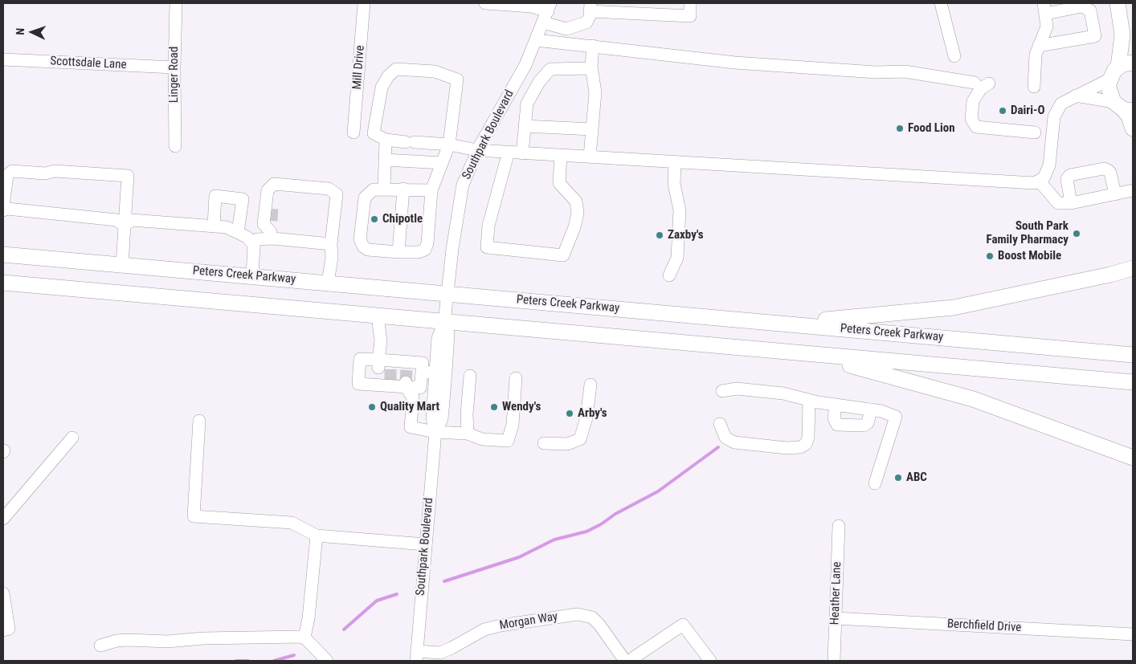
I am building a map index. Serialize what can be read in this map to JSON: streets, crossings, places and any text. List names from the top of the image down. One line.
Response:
{"streets":{"main road":["Peters Creek Parkway"],"street":["Scottsdale Lane","Mill Drive","Linger Road","Southpark Boulevard","Heather Lane","Morgan Way","Berchfield Drive"]},"crossings":[["Scottsdale Lane","Linger Road"],["Southpark Boulevard","Peters Creek Parkway"],["Southpark Boulevard","Morgan Way"],["Heather Lane","Berchfield Drive"]],"places":["Dairi-O","Food Lion","Chipotle","South Park Family Pharmacy","Zaxby's","Boost Mobile","Quality Mart","Wendy's","Arby's","ABC"],"north":"left"}
